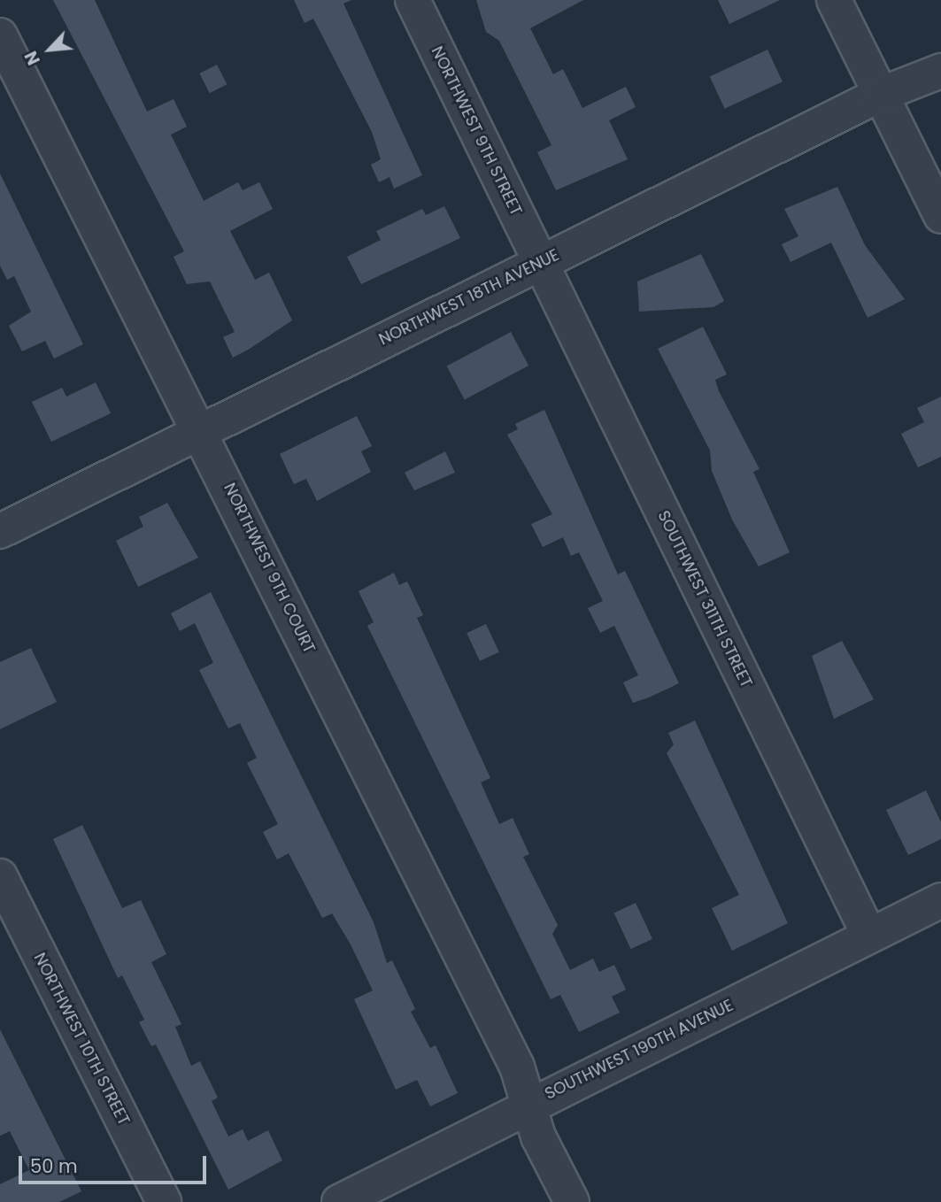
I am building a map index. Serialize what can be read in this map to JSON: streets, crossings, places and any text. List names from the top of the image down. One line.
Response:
{"streets":{"street":["NORTHWEST 9TH STREET","NORTHWEST 18TH AVENUE","NORTHWEST 9TH COURT","SOUTHWEST 311TH STREET","NORTHWEST 10TH STREET","SOUTHWEST 190TH AVENUE"]},"crossings":[["NORTHWEST 9TH STREET","NORTHWEST 18TH AVENUE"],["NORTHWEST 9TH STREET","SOUTHWEST 311TH STREET"],["NORTHWEST 18TH AVENUE","NORTHWEST 9TH COURT"],["NORTHWEST 18TH AVENUE","SOUTHWEST 311TH STREET"],["NORTHWEST 9TH COURT","SOUTHWEST 190TH AVENUE"],["SOUTHWEST 311TH STREET","SOUTHWEST 190TH AVENUE"]],"scale_bar":"50 m","north":"bottom left"}
